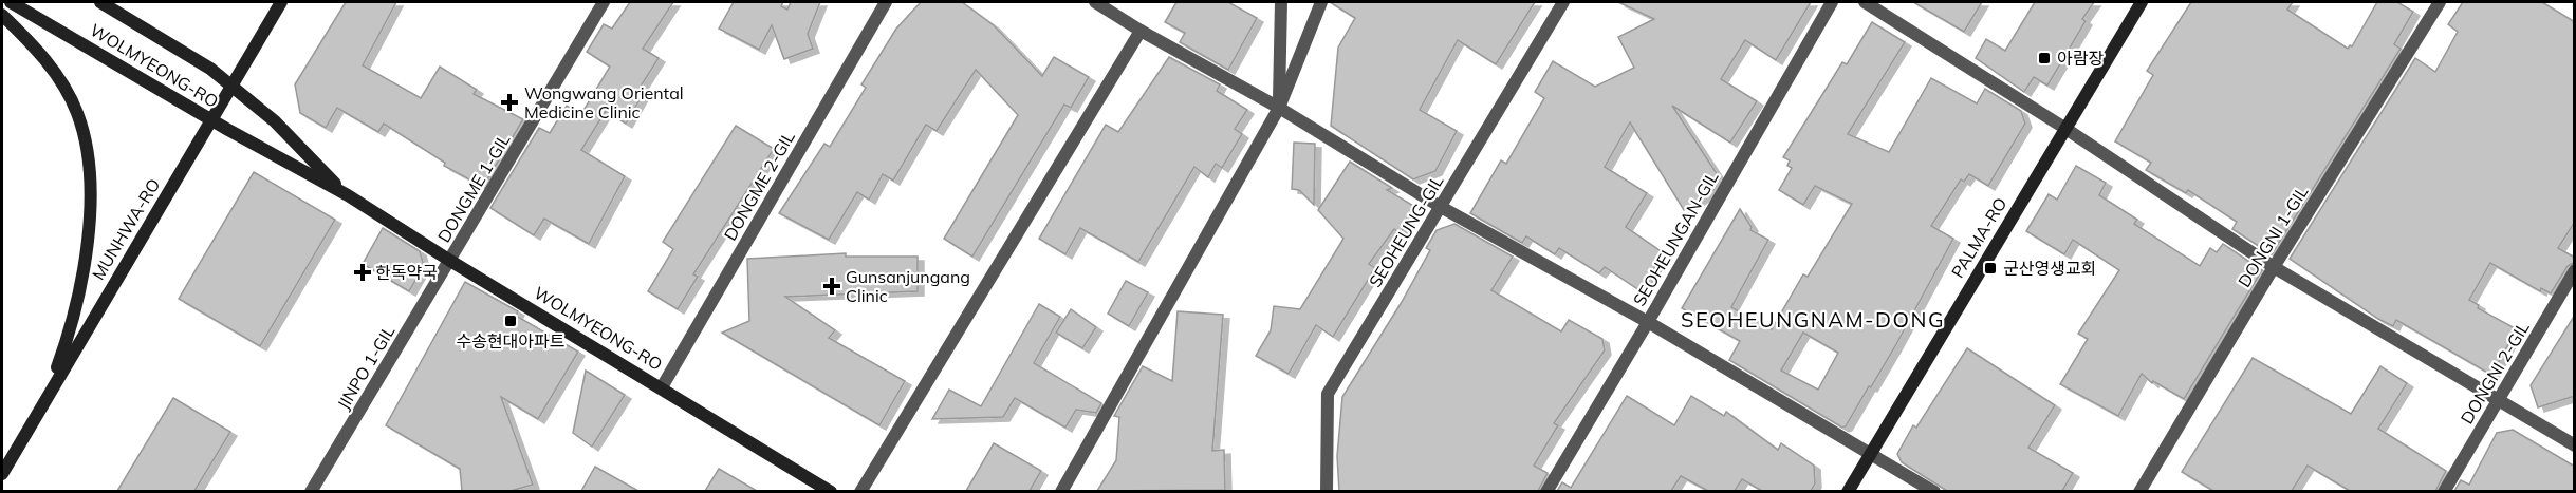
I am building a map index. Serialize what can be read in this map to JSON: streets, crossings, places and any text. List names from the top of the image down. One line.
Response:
{"streets":{"street":["WOLMYEONG-RO","DONGME 2-GIL","DONGME 1-GIL","MUNHWA-RO","SEOHEUNG-GIL","DONGNI 1-GIL","PALMA-RO","SEOHEUNGAN-GIL","JINPO 1-GIL","DONGNI 2-GIL"]},"crossings":[["WOLMYEONG-RO","DONGME 2-GIL"],["WOLMYEONG-RO","DONGME 1-GIL"],["WOLMYEONG-RO","MUNHWA-RO"],["WOLMYEONG-RO","JINPO 1-GIL"],["DONGME 1-GIL","JINPO 1-GIL"]],"districts":["SEOHEUNGNAM-DONG"],"places":{"transit":["아람장","군산영생교회","수송현대아파트"],"health":["Wongwang Oriental Medicine Clinic","한독약국","Gunsanjungang Clinic"]}}
